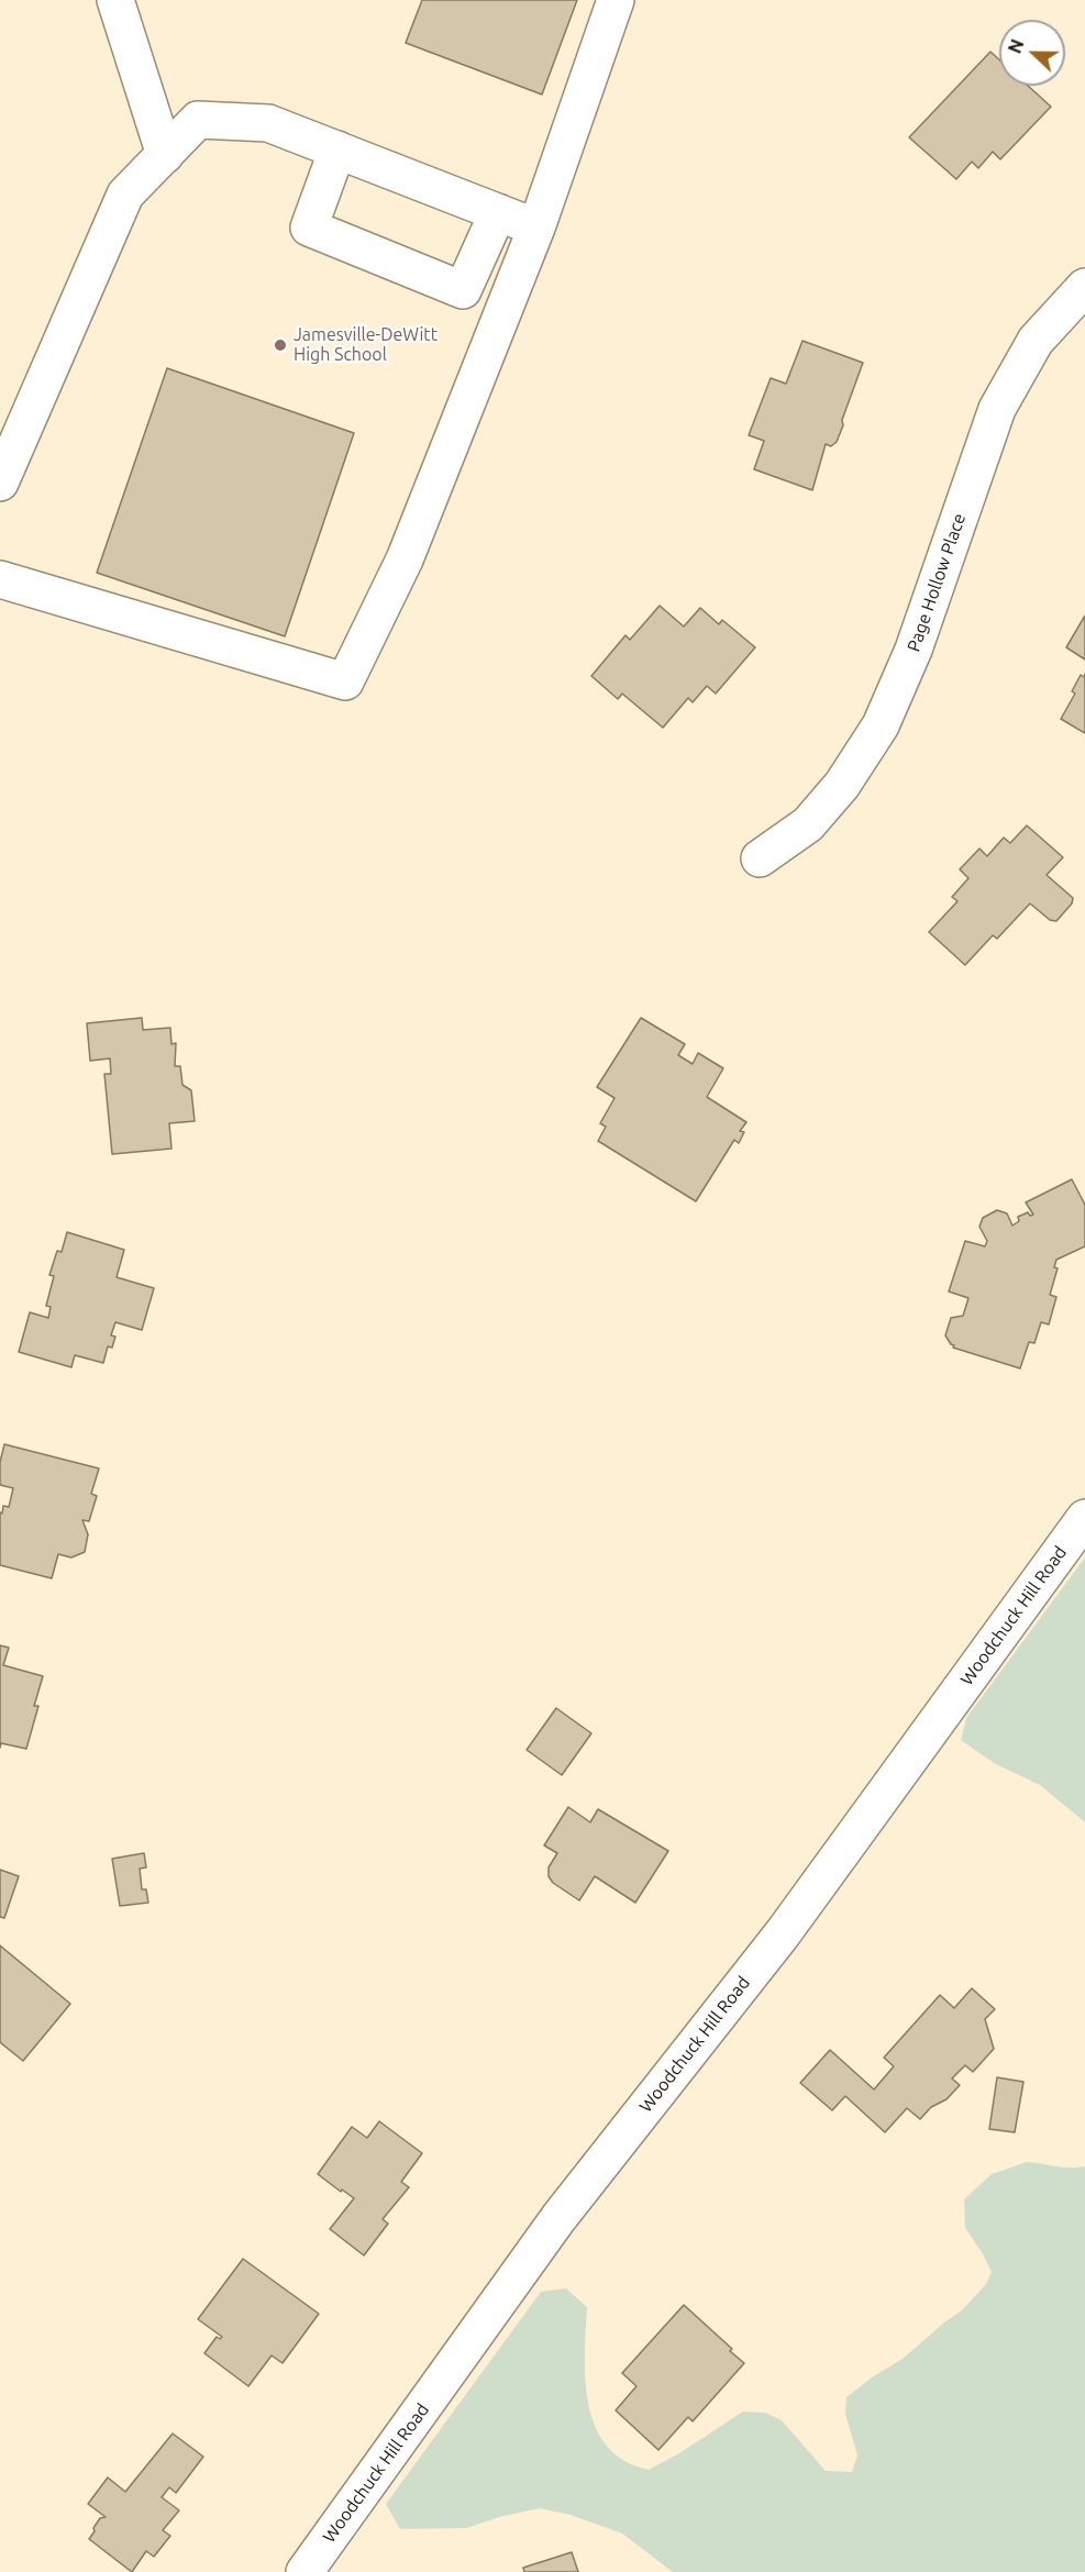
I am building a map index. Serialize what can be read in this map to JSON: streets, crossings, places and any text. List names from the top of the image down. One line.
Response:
{"streets":{"street":["Page Hollow Place","Woodchuck Hill Road"]},"places":["Jamesville-DeWitt High School"],"north":"left"}
